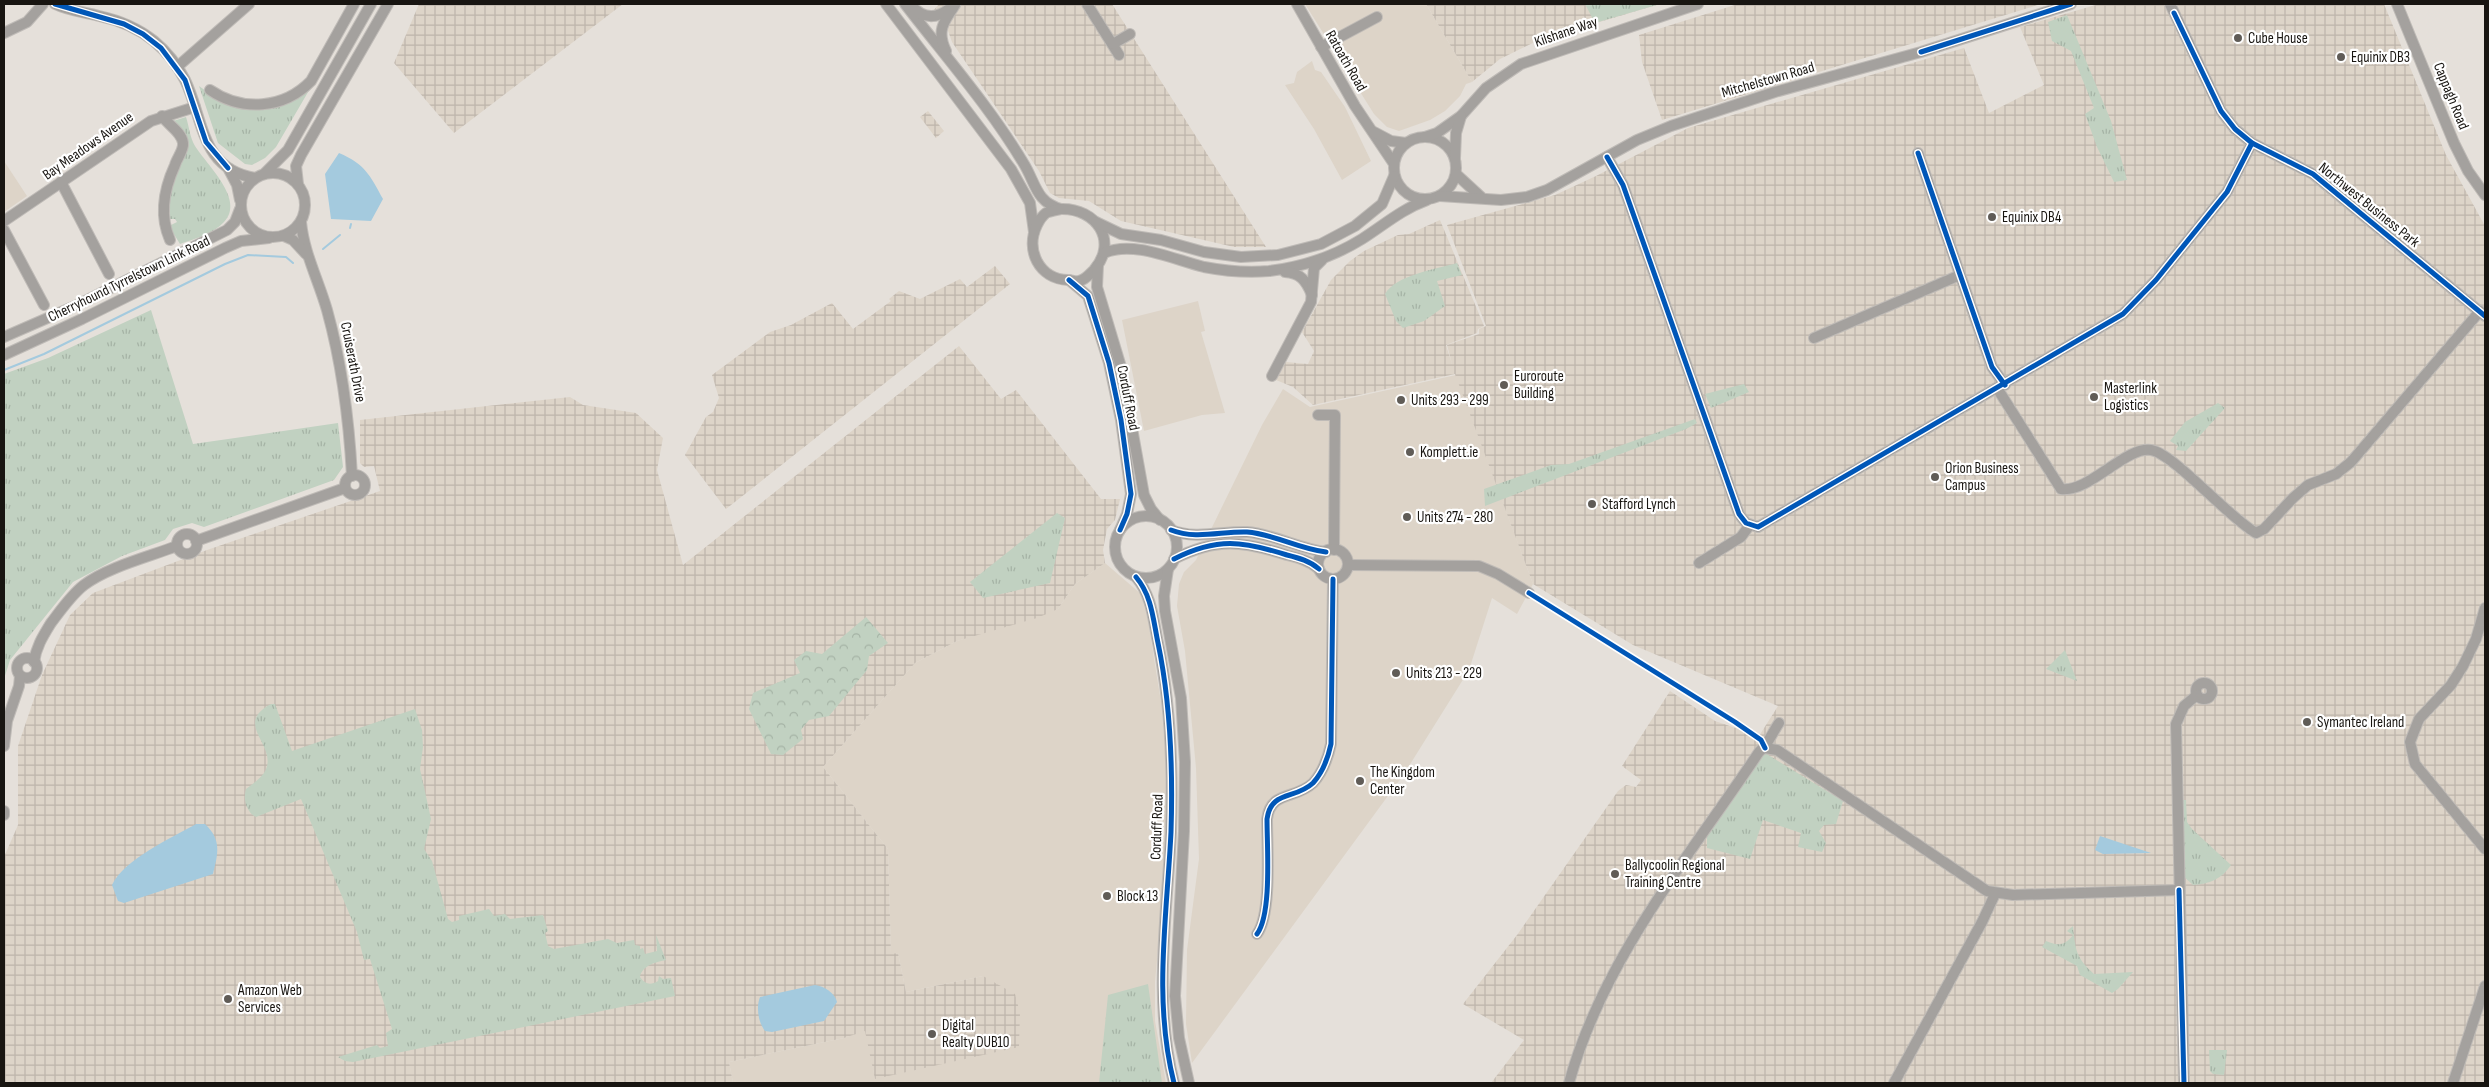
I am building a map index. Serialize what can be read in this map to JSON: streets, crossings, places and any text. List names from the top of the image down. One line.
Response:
{"streets":{"street":["Kilshane Way","Ratoath Road","Mitchelstown Road","Cappagh Road","Bay Meadows Avenue","Northwest Business Park","Cherryhound Tyrrelstown Link Road","Cruiserath Drive","Corduff Road"]},"crossings":[["Kilshane Way","Ratoath Road"],["Kilshane Way","Mitchelstown Road"],["Ratoath Road","Mitchelstown Road"],["Cherryhound Tyrrelstown Link Road","Cruiserath Drive"]],"places":["Cube House","Equinix DB3","Equinix DB4","Euroroute Building","Masterlink Logistics","Units 293 - 299","Komplett.ie","Orion Business Campus","Stafford Lynch","Units 274 - 280","Units 213 - 229","Symantec Ireland","The Kingdom Center","Ballycoolin Regional Training Centre","Block 13","Amazon Web Services","Digital Realty DUB10"]}
